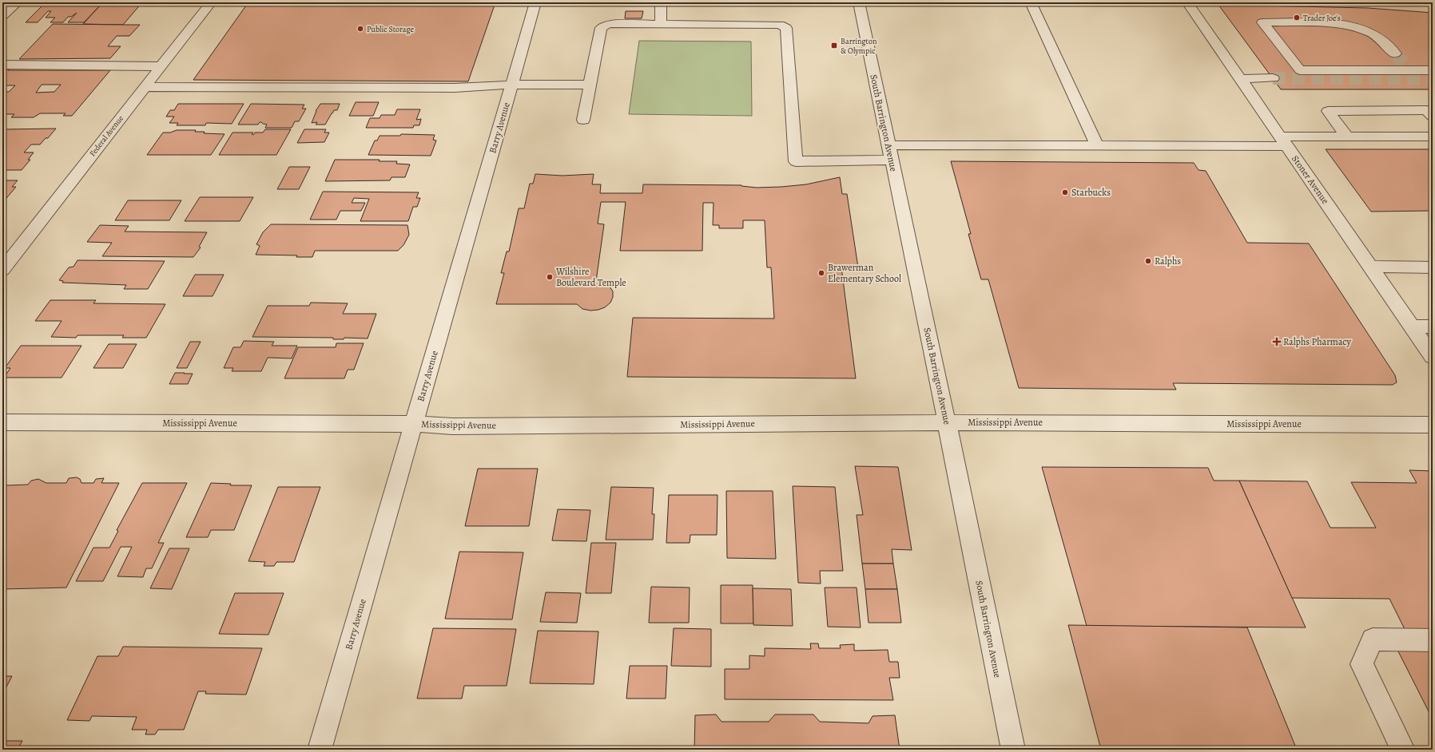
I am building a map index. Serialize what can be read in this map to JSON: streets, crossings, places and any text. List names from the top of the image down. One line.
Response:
{"streets":{"street":["South Barrington Avenue","Barry Avenue","Federal Avenue","Stoner Avenue","Mississippi Avenue"]},"crossings":[["South Barrington Avenue","Mississippi Avenue"],["Barry Avenue","Mississippi Avenue"]],"places":{"other":["Trader Joe's","Public Storage","Starbucks","Ralphs","Brawerman Elementary School","Wilshire Boulevard Temple"],"transit":["Barrington & Olympic"],"health":["Ralphs Pharmacy"]}}
